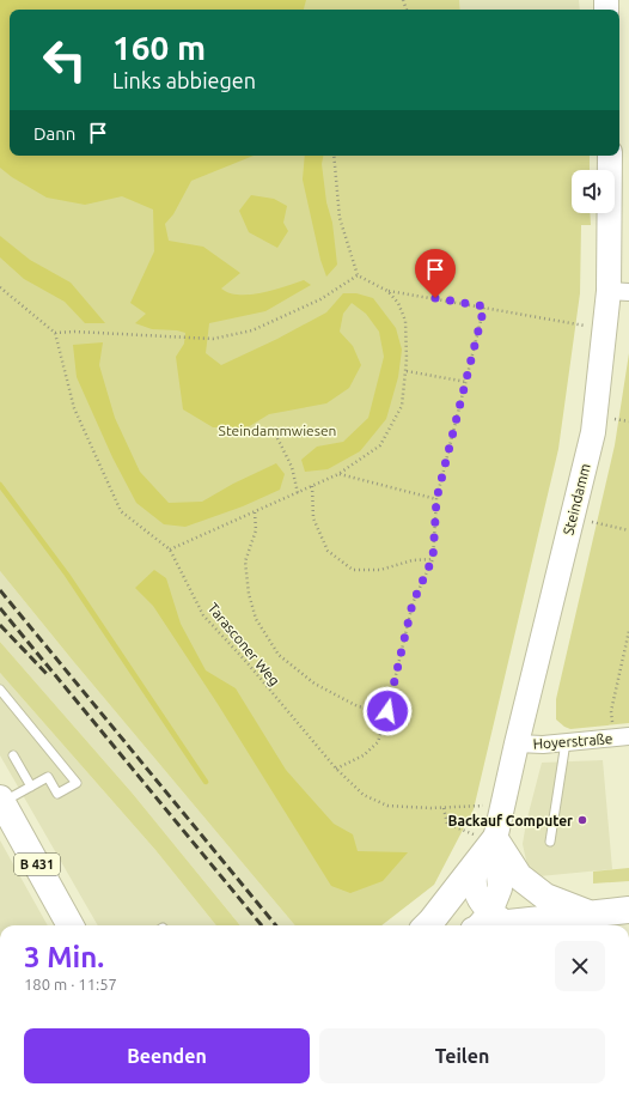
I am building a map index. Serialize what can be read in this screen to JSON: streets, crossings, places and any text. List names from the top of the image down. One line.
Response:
{"streets":{"main road":["B 431"],"street":["Steindamm","Hoyerstraße"],"path":["Tarasconer Weg"]},"crossings":[["Steindamm","Hoyerstraße"]],"parks":["Steindammwiesen"],"places":["Backauf Computer"],"page":{"turn":["160 m","Links abbiegen"],"then":"Dann","heading":["3 Min.","180 m · 11:57"],"buttons":["Beenden","Teilen"]}}
